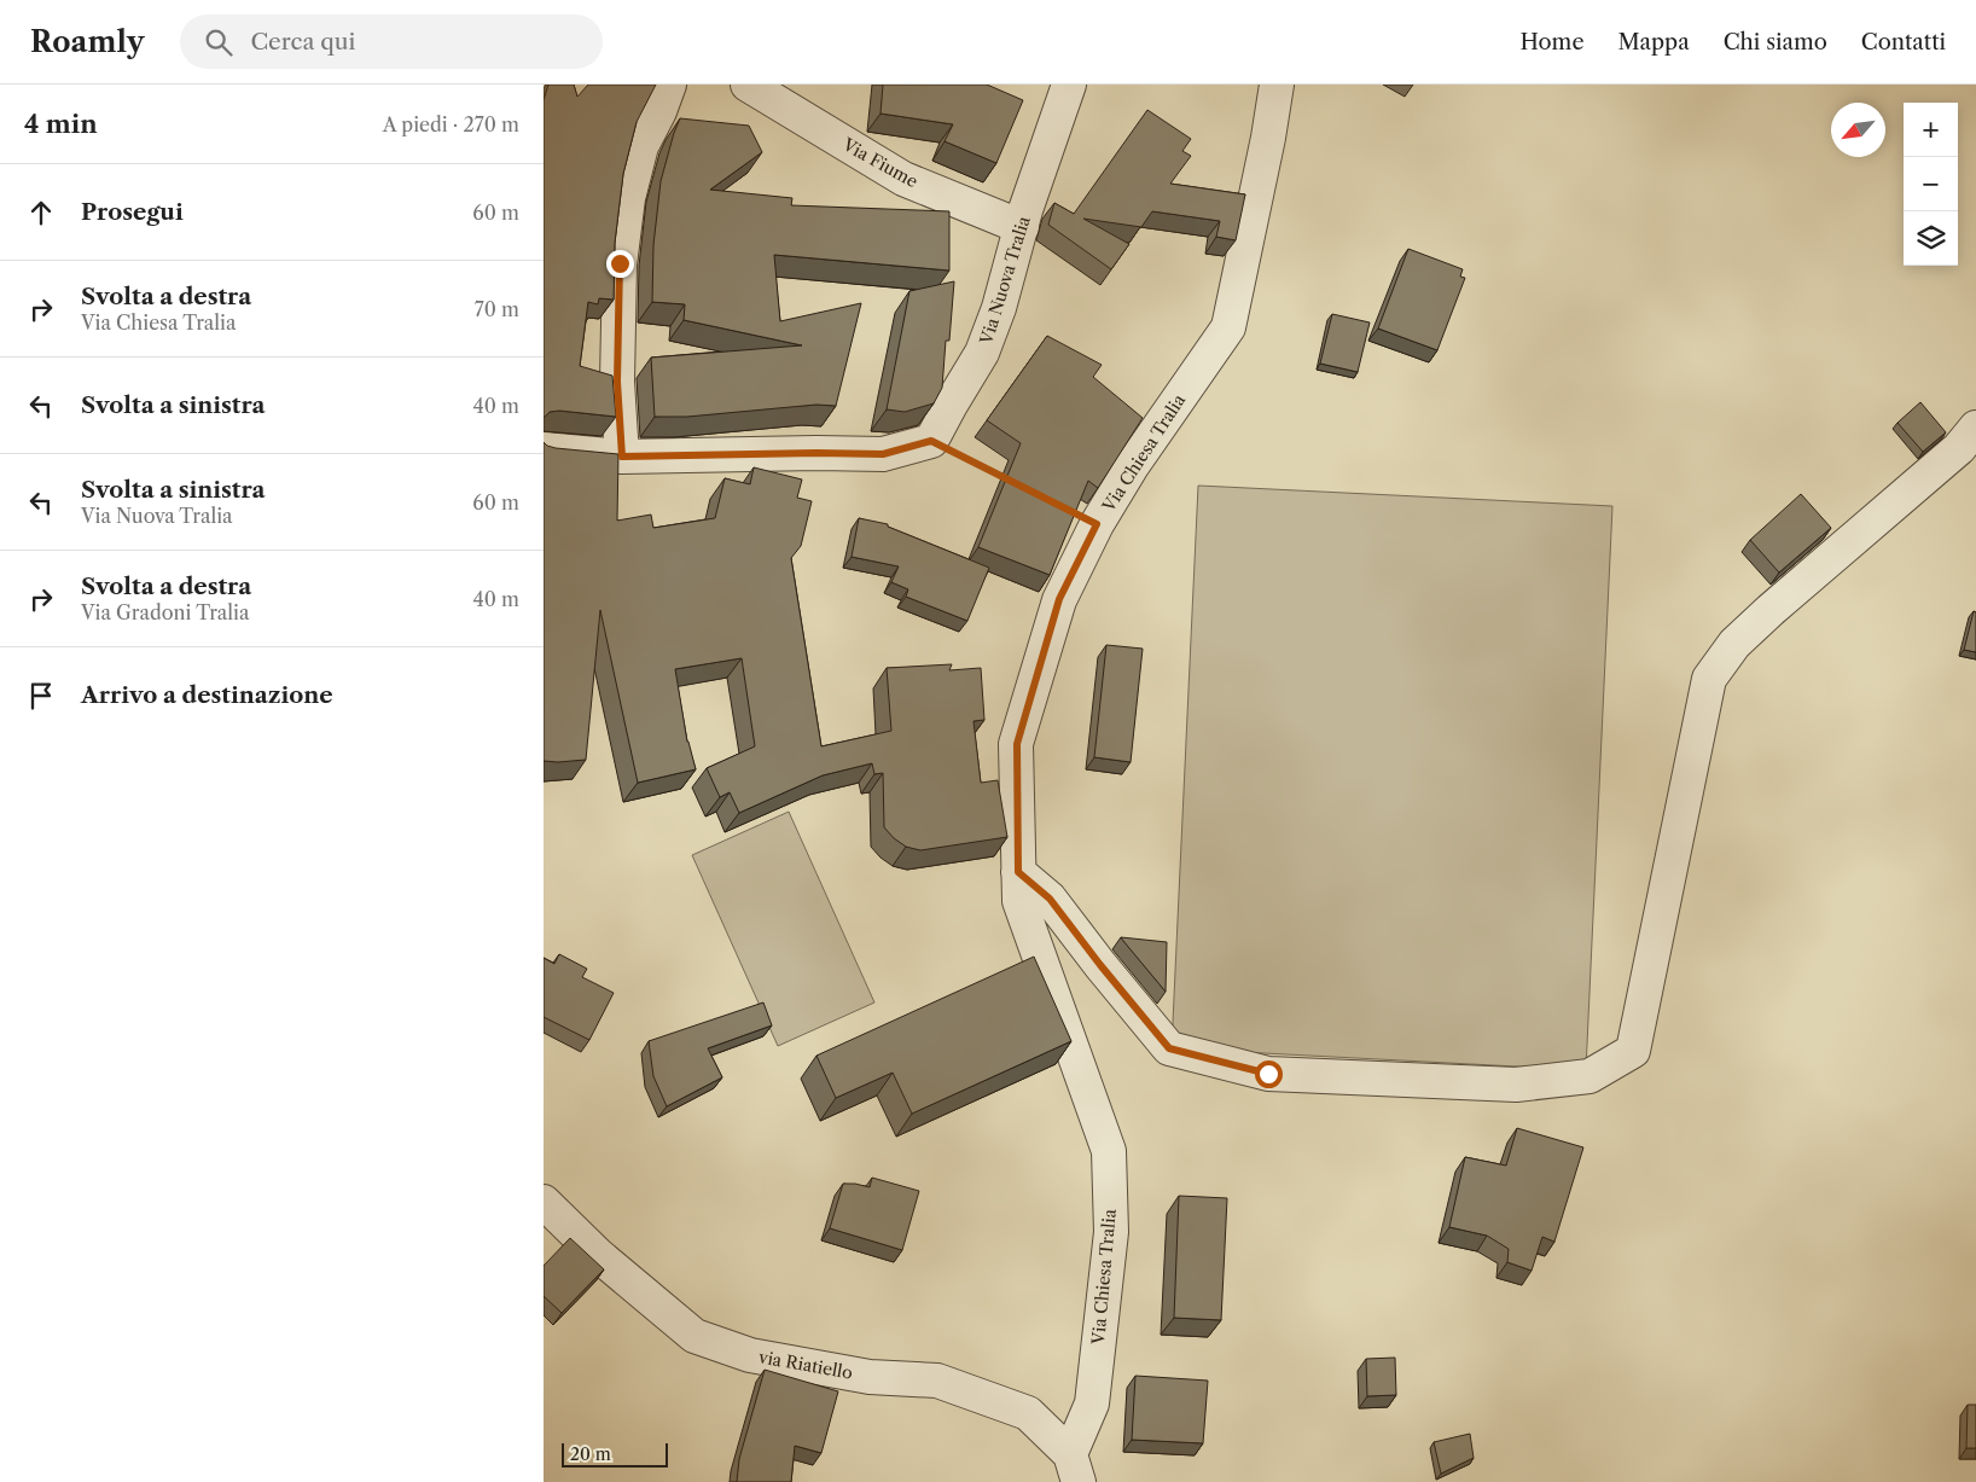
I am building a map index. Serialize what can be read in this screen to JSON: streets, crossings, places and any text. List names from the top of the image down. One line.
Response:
{"streets":{"street":["Via Fiume","Via Nuova Tralia","Via Chiesa Tralia","via Riatiello"]},"crossings":[["Via Fiume","Via Nuova Tralia"],["Via Chiesa Tralia","via Riatiello"]],"scale_bar":"20 m","north":"bottom left","page":{"header":"Roamly","search":"Cerca qui","nav":["Home","Mappa","Chi siamo","Contatti"],"heading":["4 min","A piedi · 270 m"],"map_buttons":["+","−"],"list":[["Prosegui","60 m"],["Svolta a destra","Via Chiesa Tralia","70 m"],["Svolta a sinistra","40 m"],["Svolta a sinistra","Via Nuova Tralia","60 m"],["Svolta a destra","Via Gradoni Tralia","40 m"],"Arrivo a destinazione"],"scale":"20 m"}}
